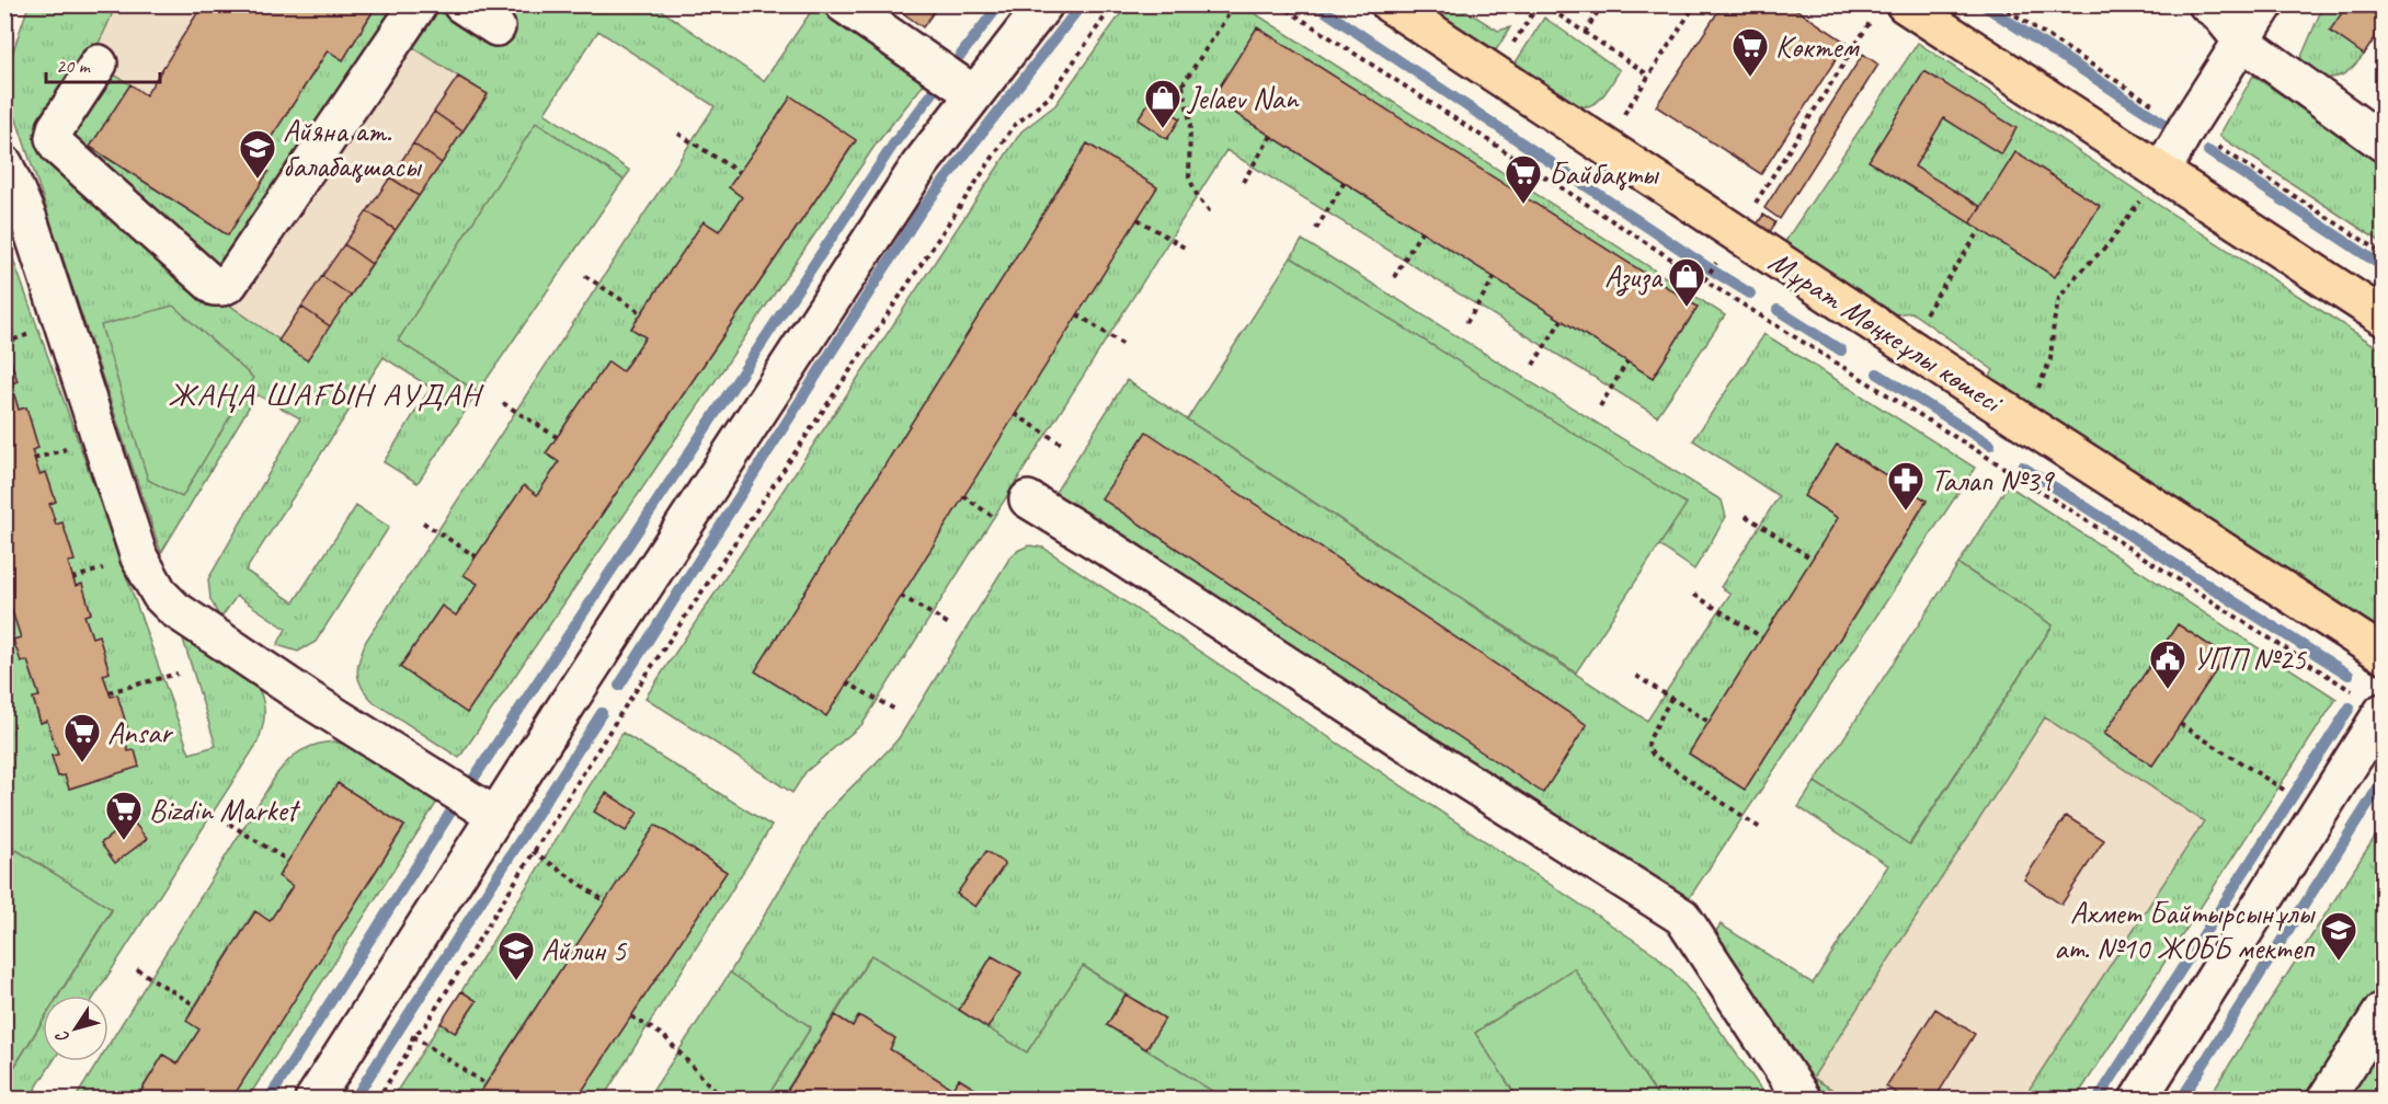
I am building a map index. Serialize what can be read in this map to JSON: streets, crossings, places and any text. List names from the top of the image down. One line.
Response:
{"streets":{"main road":["Мұрат Мөңкеұлы көшесі"]},"districts":["ЖАҢА ШАҒЫН АУДАН"],"places":{"supermarket":["Көктем","Байбақты","Ansar","Bizdin Market"],"shop":["Jelaev Nan","Азиза"],"school or university":["Айяна ат. балабақшасы","Ахмет Байтырсынұлы ат. №10 ЖОББ мектеп","Айлин 5"],"pharmacy":["Талап №39"],"public building":["УПП №25"]},"scale_bar":"20 m","north":"bottom left"}
